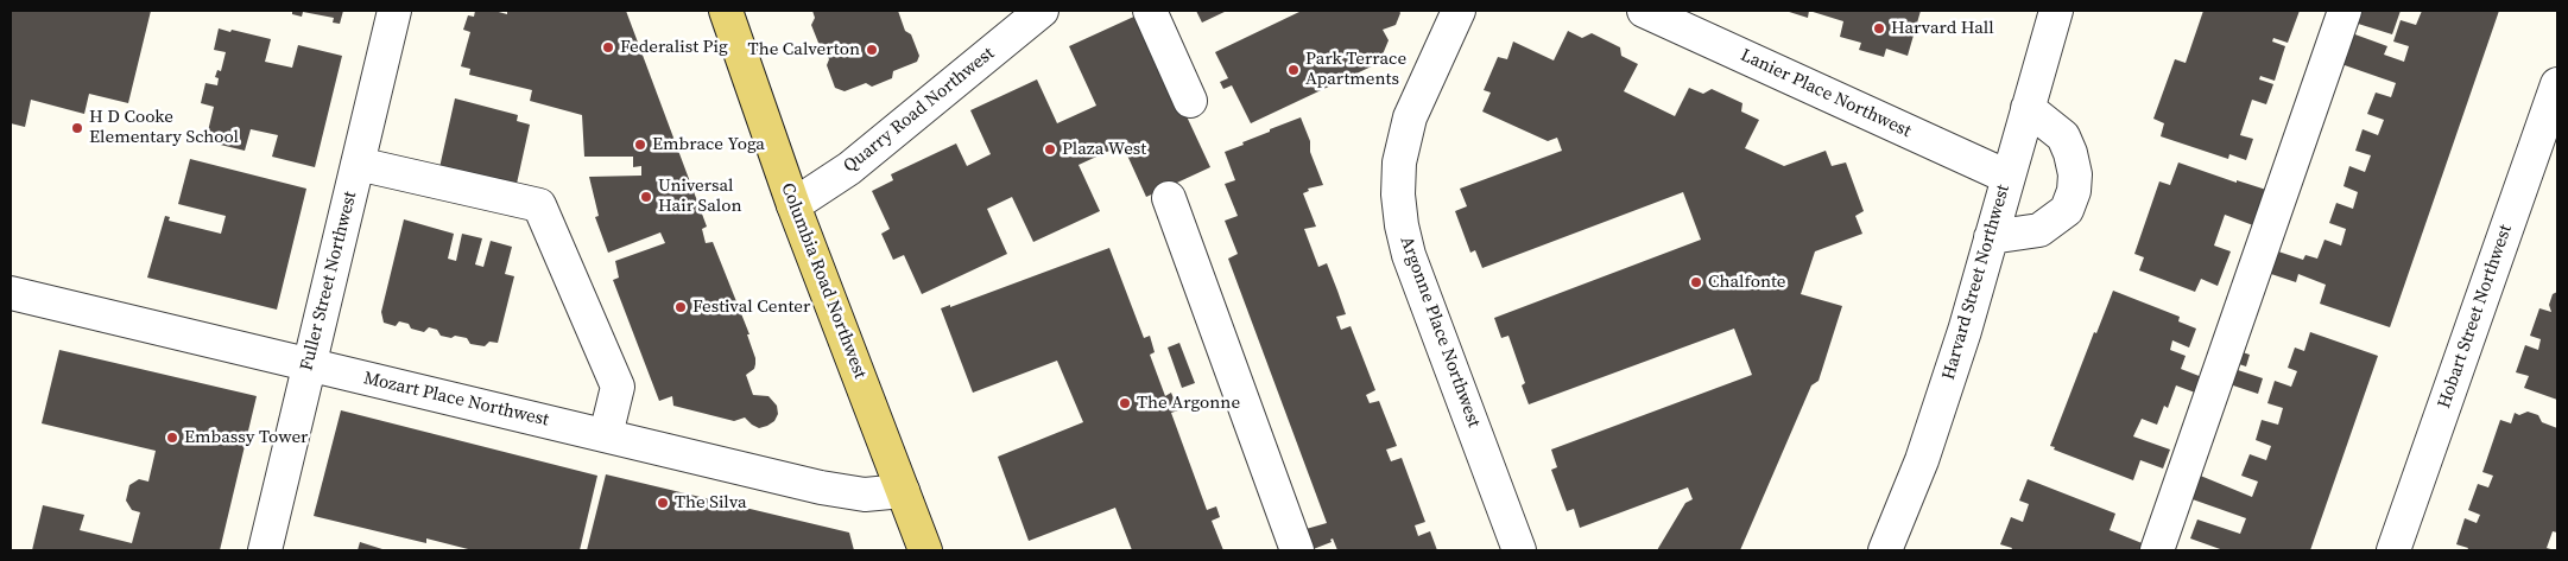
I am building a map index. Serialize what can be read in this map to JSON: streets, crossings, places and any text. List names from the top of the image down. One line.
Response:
{"streets":{"main road":["Columbia Road Northwest"],"street":["Lanier Place Northwest","Quarry Road Northwest","Fuller Street Northwest","Harvard Street Northwest","Hobart Street Northwest","Argonne Place Northwest","Mozart Place Northwest"]},"crossings":[["Lanier Place Northwest","Harvard Street Northwest"],["Quarry Road Northwest","Columbia Road Northwest"],["Fuller Street Northwest","Mozart Place Northwest"],["Columbia Road Northwest","Mozart Place Northwest"]],"places":["Harvard Hall","Federalist Pig","The Calverton","Park Terrace Apartments","H D Cooke Elementary School","Embrace Yoga","Plaza West","Universal Hair Salon","Chalfonte","Festival Center","The Argonne","Embassy Tower","The Silva"]}
